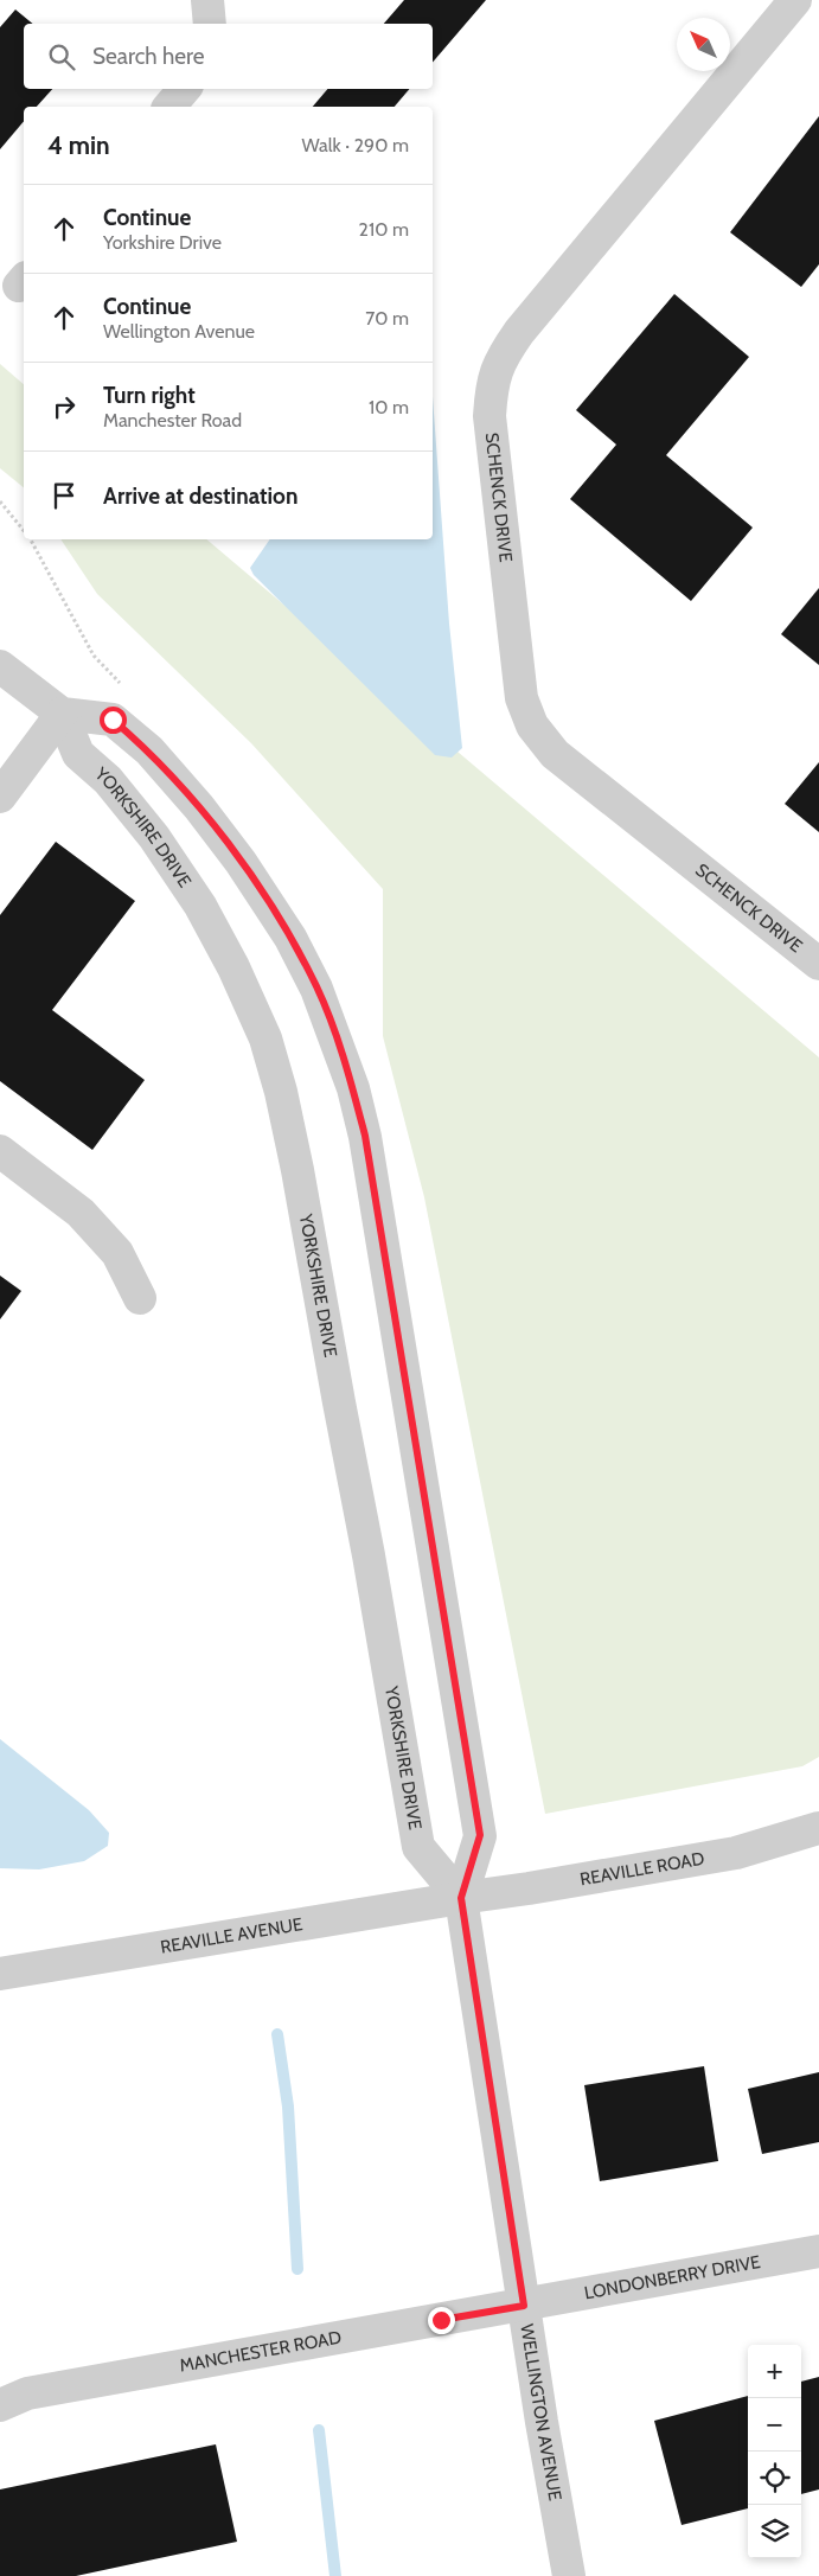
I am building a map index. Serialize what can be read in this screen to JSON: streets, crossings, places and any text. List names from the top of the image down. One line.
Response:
{"streets":{"street":["SCHENCK DRIVE","YORKSHIRE DRIVE","REAVILLE ROAD","REAVILLE AVENUE","LONDONBERRY DRIVE","MANCHESTER ROAD","WELLINGTON AVENUE"]},"crossings":[["YORKSHIRE DRIVE","REAVILLE ROAD"],["YORKSHIRE DRIVE","REAVILLE AVENUE"],["YORKSHIRE DRIVE","WELLINGTON AVENUE"],["REAVILLE ROAD","REAVILLE AVENUE"],["REAVILLE ROAD","WELLINGTON AVENUE"],["REAVILLE AVENUE","WELLINGTON AVENUE"],["LONDONBERRY DRIVE","MANCHESTER ROAD"],["LONDONBERRY DRIVE","WELLINGTON AVENUE"],["MANCHESTER ROAD","WELLINGTON AVENUE"]],"north":"top left","page":{"search":"Search here","heading":["4 min","Walk · 290 m"],"list":[["Continue","Yorkshire Drive","210 m"],["Continue","Wellington Avenue","70 m"],["Turn right","Manchester Road","10 m"],"Arrive at destination"],"map_buttons":["+","−"]}}
